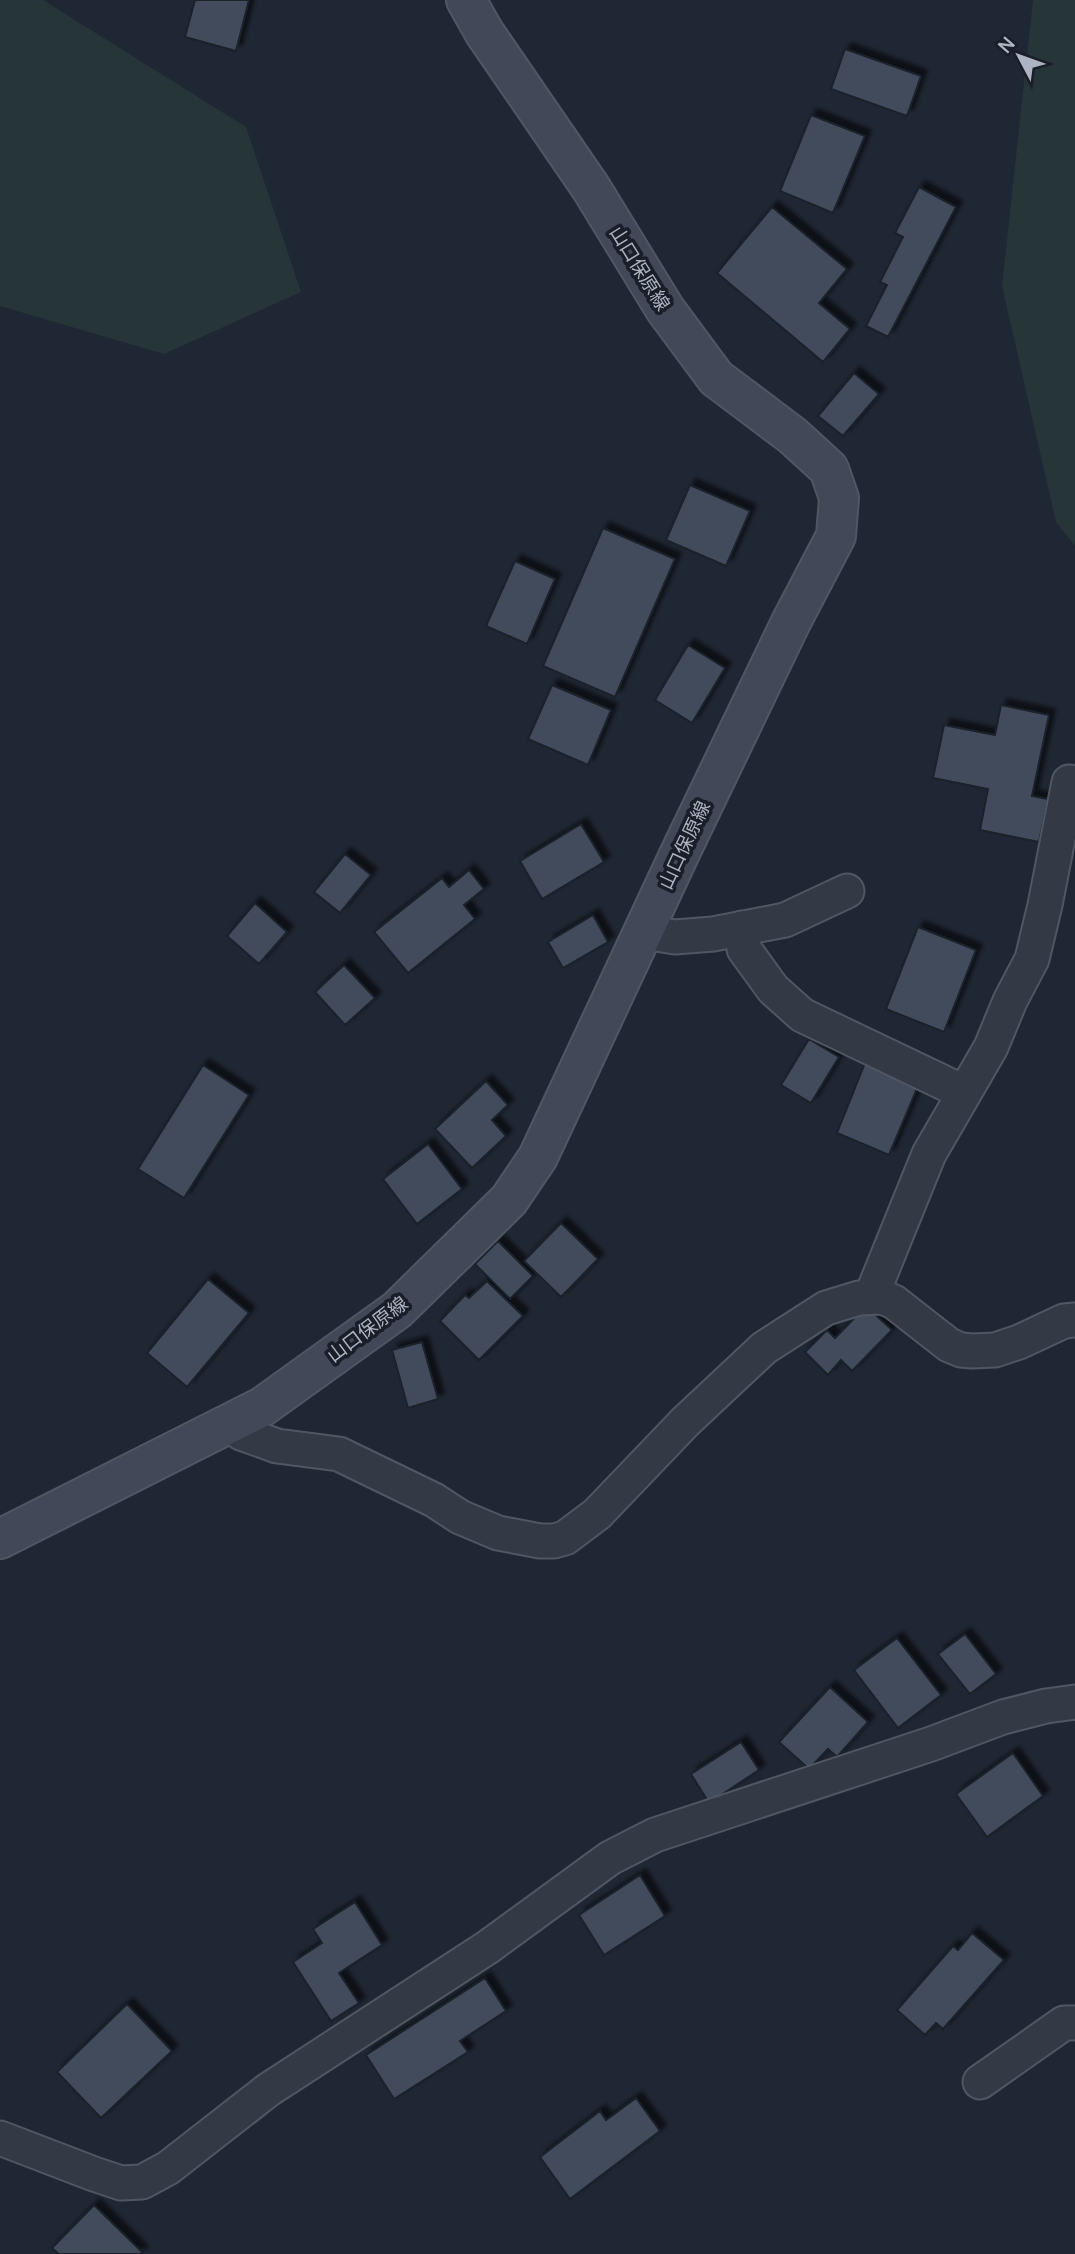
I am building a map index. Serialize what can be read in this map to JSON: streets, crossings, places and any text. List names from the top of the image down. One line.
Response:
{"streets":{"main road":["山口保原線"]},"north":"top left"}
